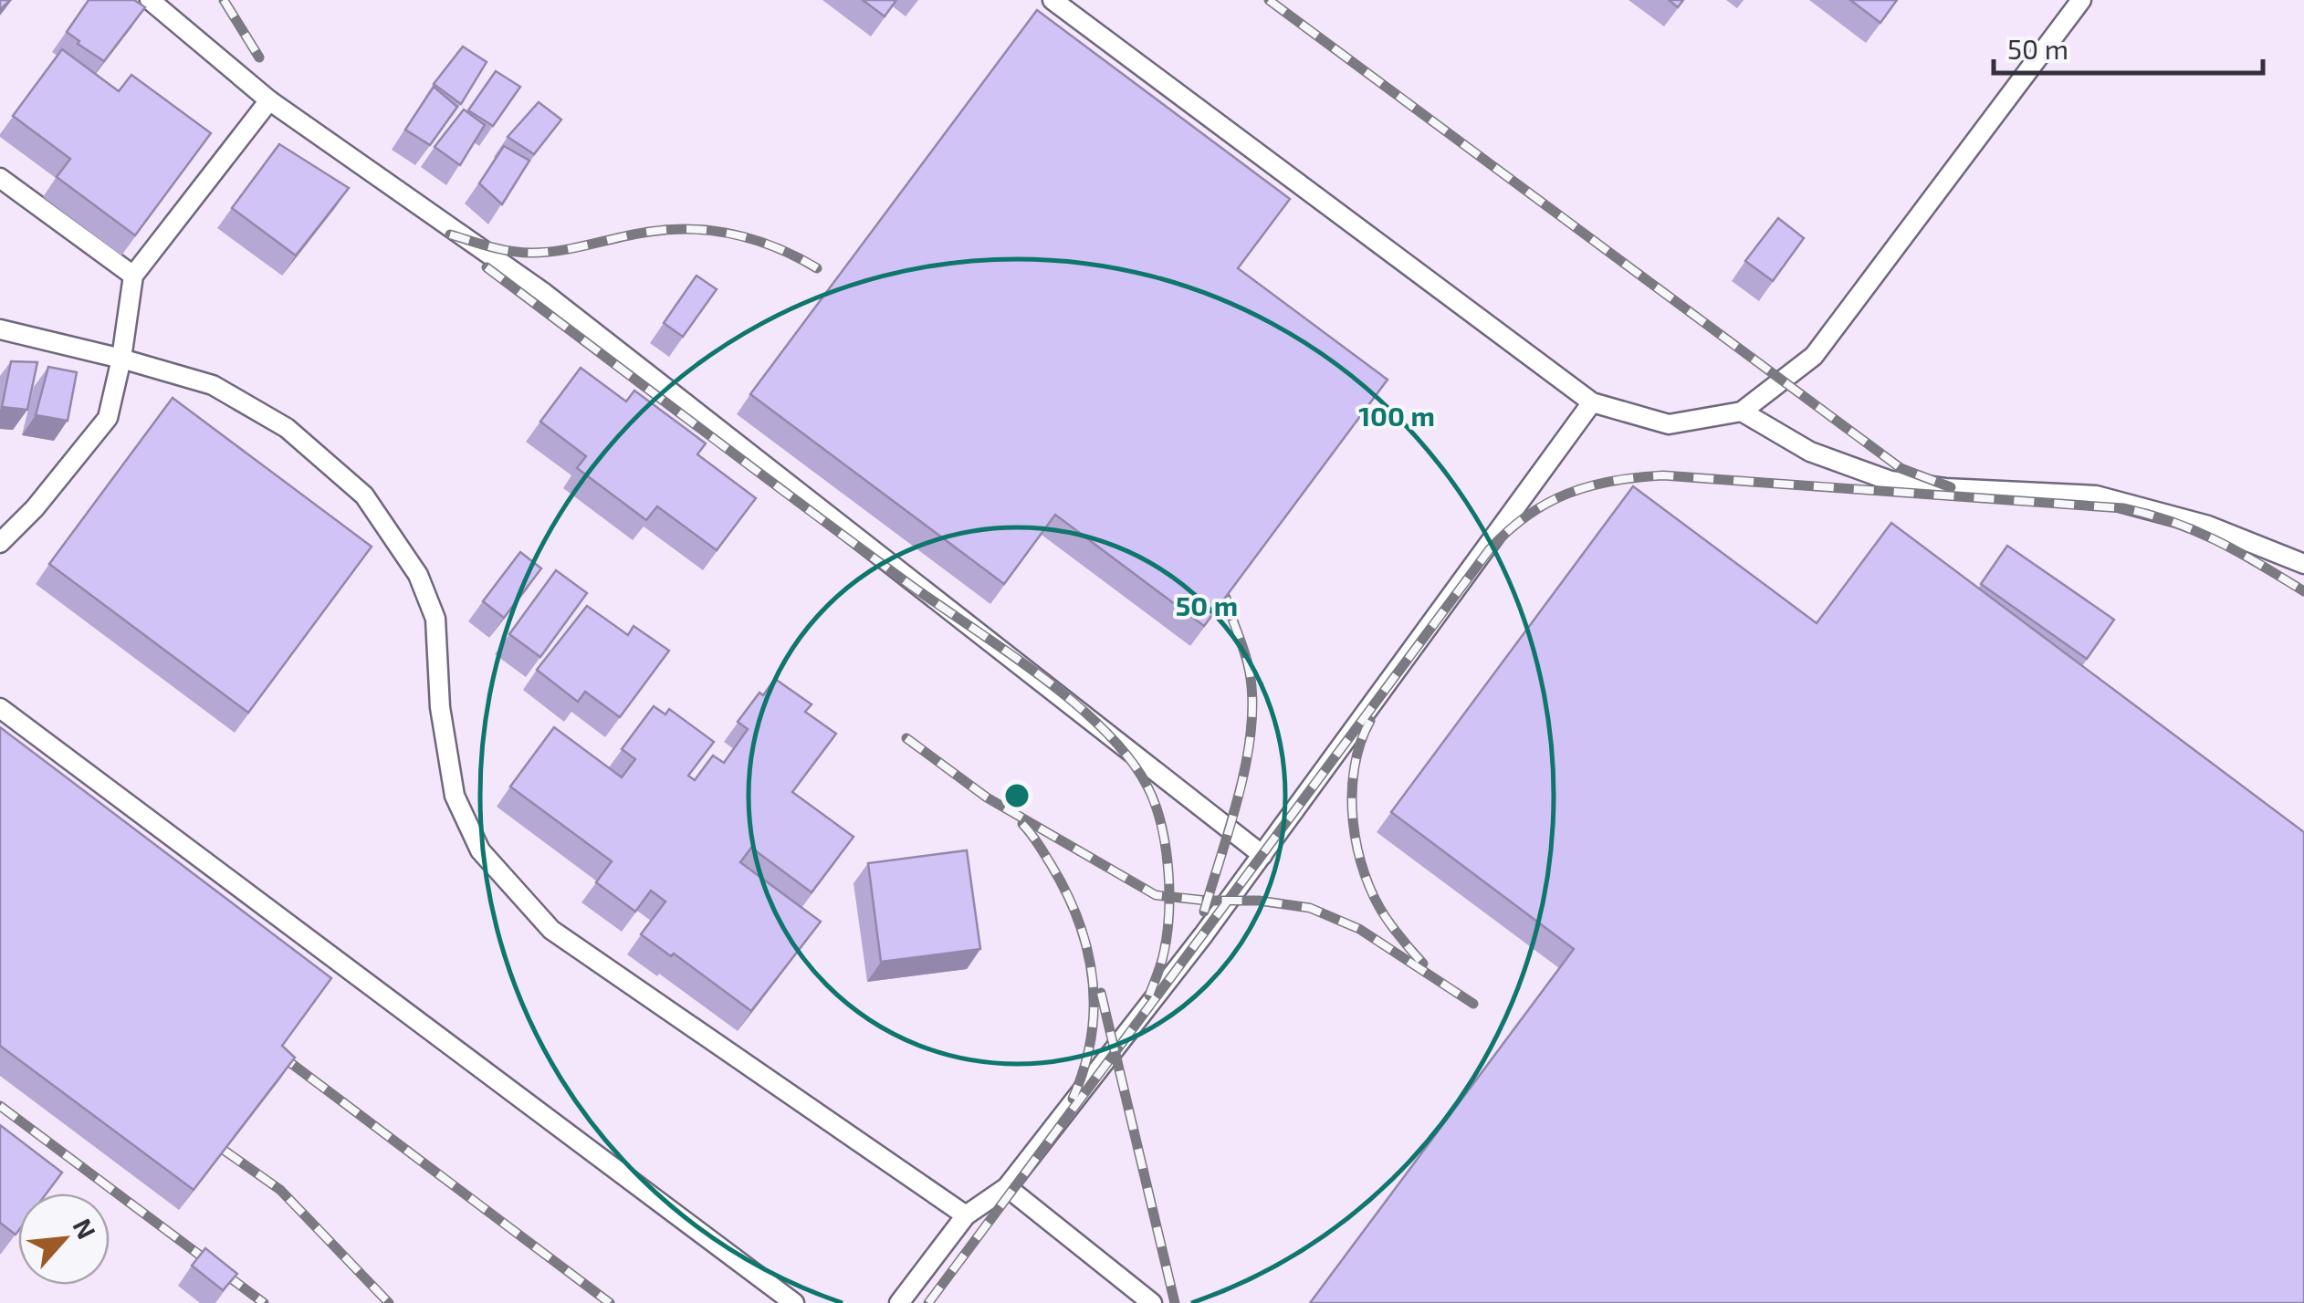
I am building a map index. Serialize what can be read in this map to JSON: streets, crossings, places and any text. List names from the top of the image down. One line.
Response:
{"scale_bar":"50 m","north":"top right","rings":["100 m","50 m"]}
